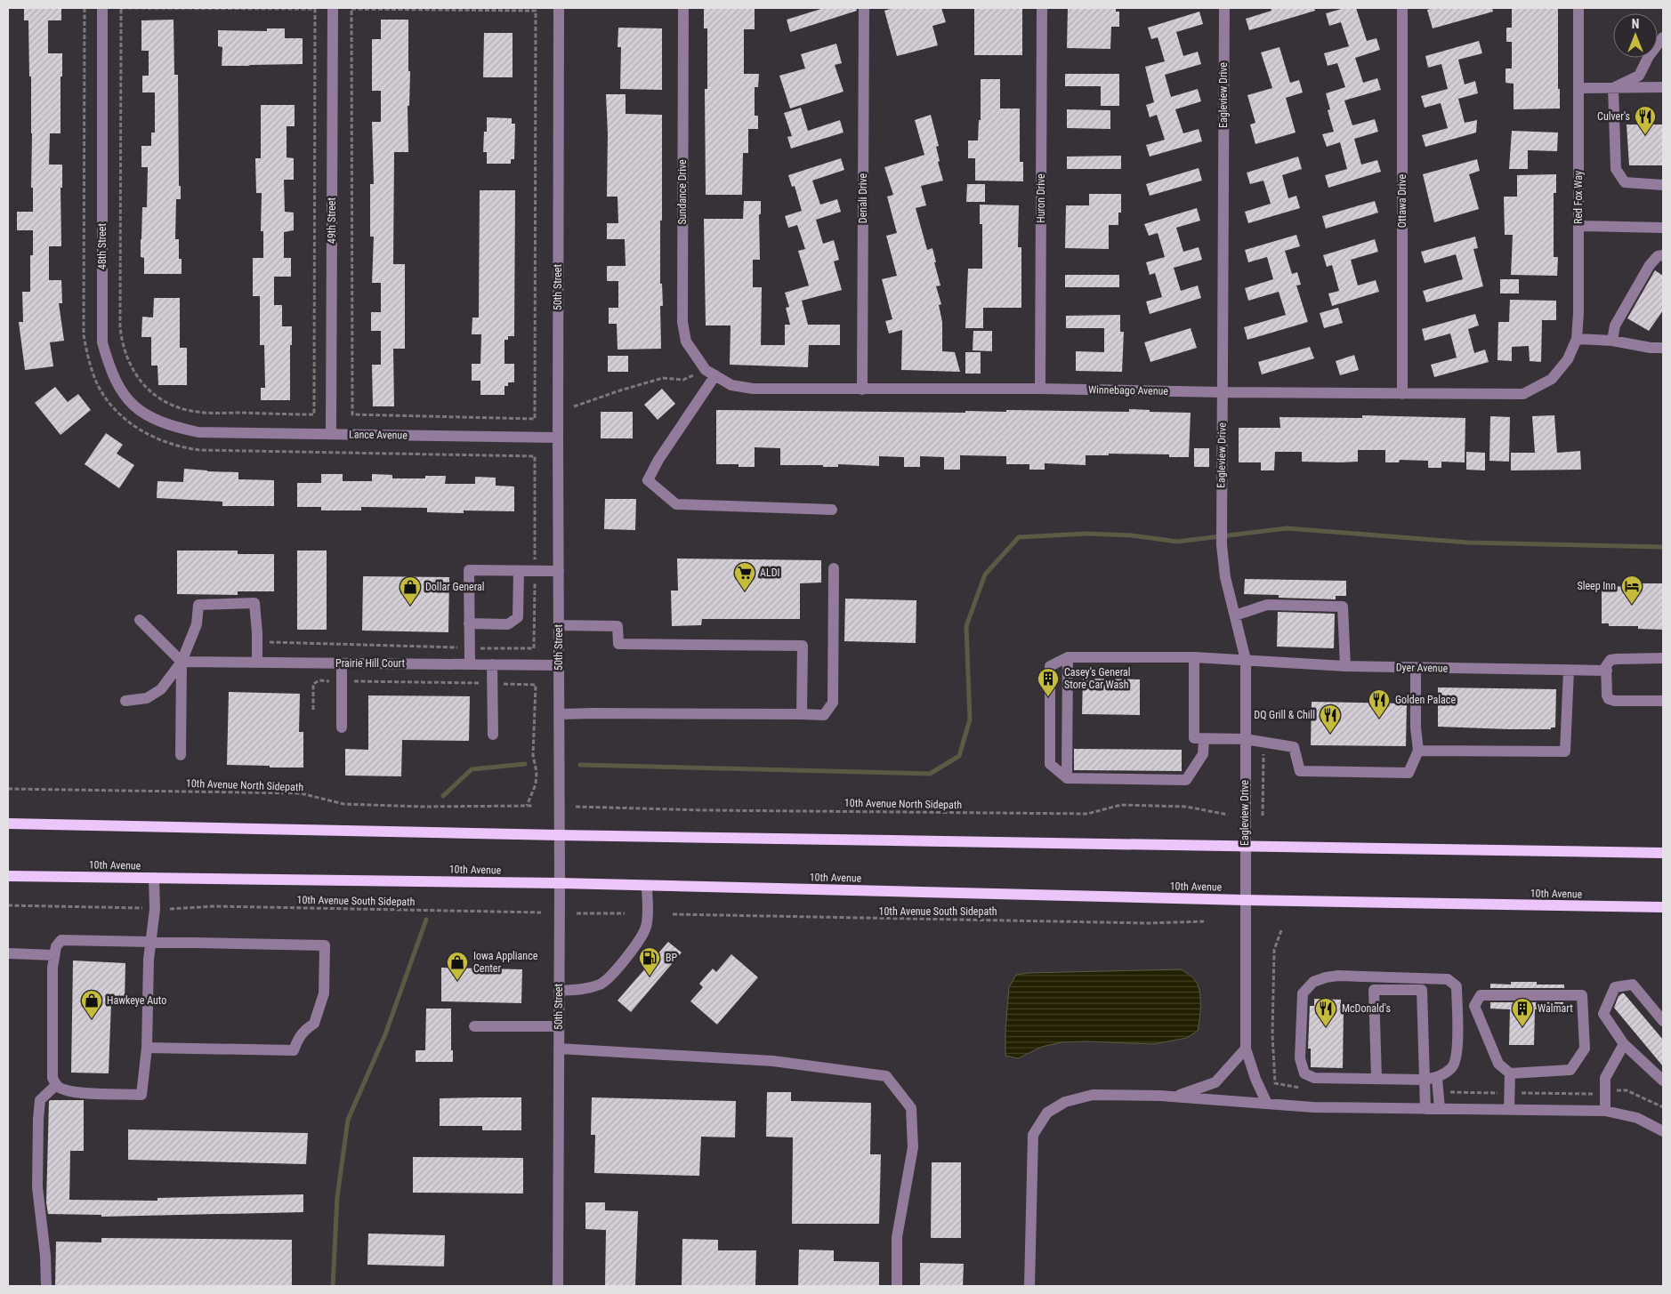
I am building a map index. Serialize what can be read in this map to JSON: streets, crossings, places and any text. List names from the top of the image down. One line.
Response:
{"streets":{"main road":["10th Avenue"],"street":["Eagleview Drive","Sundance Drive","Red Fox Way","Denali Drive","Huron Drive","Ottawa Drive","49th Street","48th Street","50th Street","Winnebago Avenue","Lance Avenue","Prairie Hill Court","Dyer Avenue"],"path":["10th Avenue North Sidepath","10th Avenue South Sidepath"]},"crossings":[["Eagleview Drive","Winnebago Avenue"],["Eagleview Drive","Dyer Avenue"],["Eagleview Drive","10th Avenue"],["Sundance Drive","Winnebago Avenue"],["Red Fox Way","Winnebago Avenue"],["Denali Drive","Winnebago Avenue"],["Huron Drive","Winnebago Avenue"],["Ottawa Drive","Winnebago Avenue"],["49th Street","Lance Avenue"],["48th Street","Lance Avenue"],["50th Street","Lance Avenue"],["50th Street","Prairie Hill Court"],["50th Street","10th Avenue"]],"places":{"restaurant":["Culver's","Golden Palace","DQ Grill & Chill","McDonald's"],"supermarket":["ALDI"],"hotel":["Sleep Inn"],"shop":["Dollar General","Iowa Appliance Center","Hawkeye Auto"],"building":["Casey's General Store Car Wash","Walmart"],"fuel station":["BP"]},"north":"top"}
